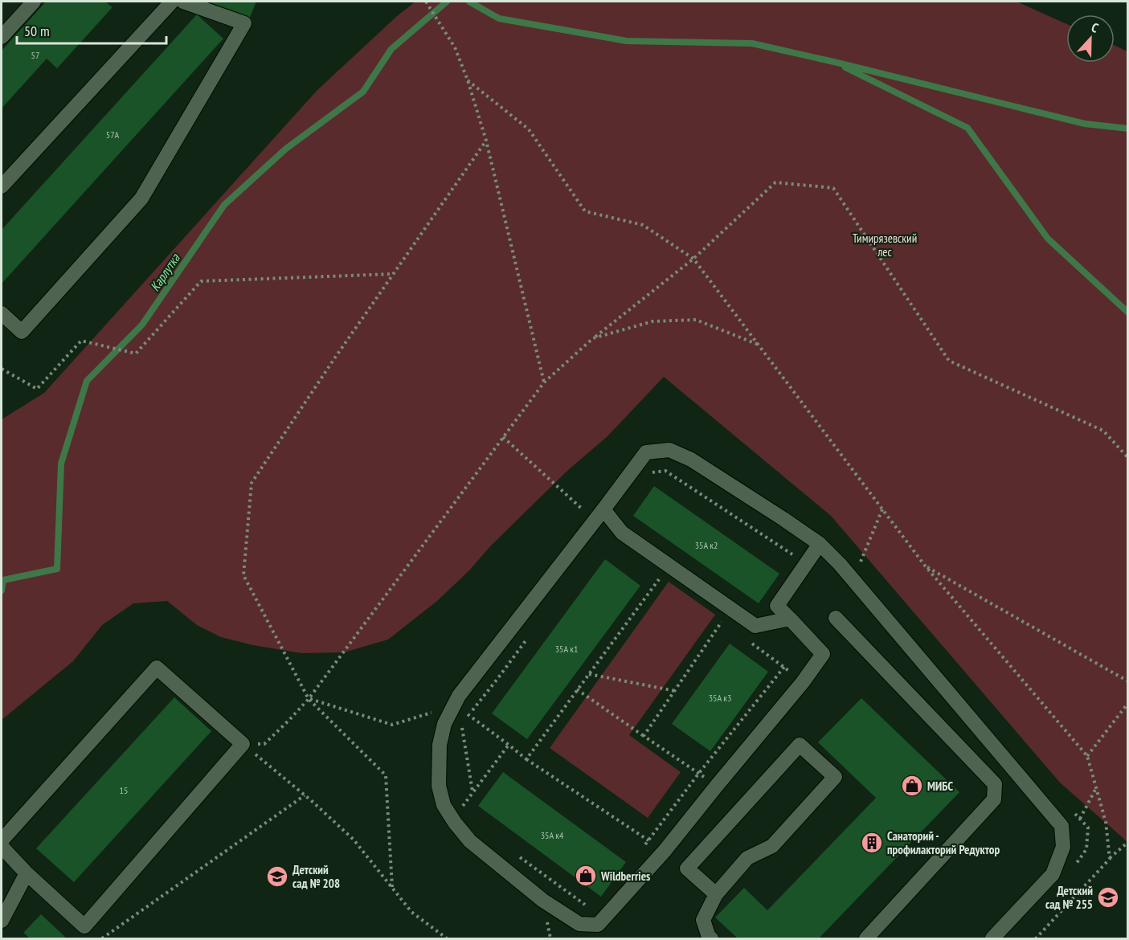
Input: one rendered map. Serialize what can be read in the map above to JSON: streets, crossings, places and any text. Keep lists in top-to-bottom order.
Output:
{
  "water": ["Карлутка"],
  "parks": ["Тимирязевский лес"],
  "places": {
    "shop": ["МИБС", "Wildberries"],
    "building": ["Санаторий - профилакторий Редуктор"],
    "school or university": ["Детский сад № 208", "Детский сад № 255"]
  },
  "house_numbers": [
    "57",
    "57А",
    "35А к2",
    "35А к1",
    "35А к3",
    "15",
    "35А к4"
  ],
  "scale_bar": "50 m",
  "north": "top"
}
